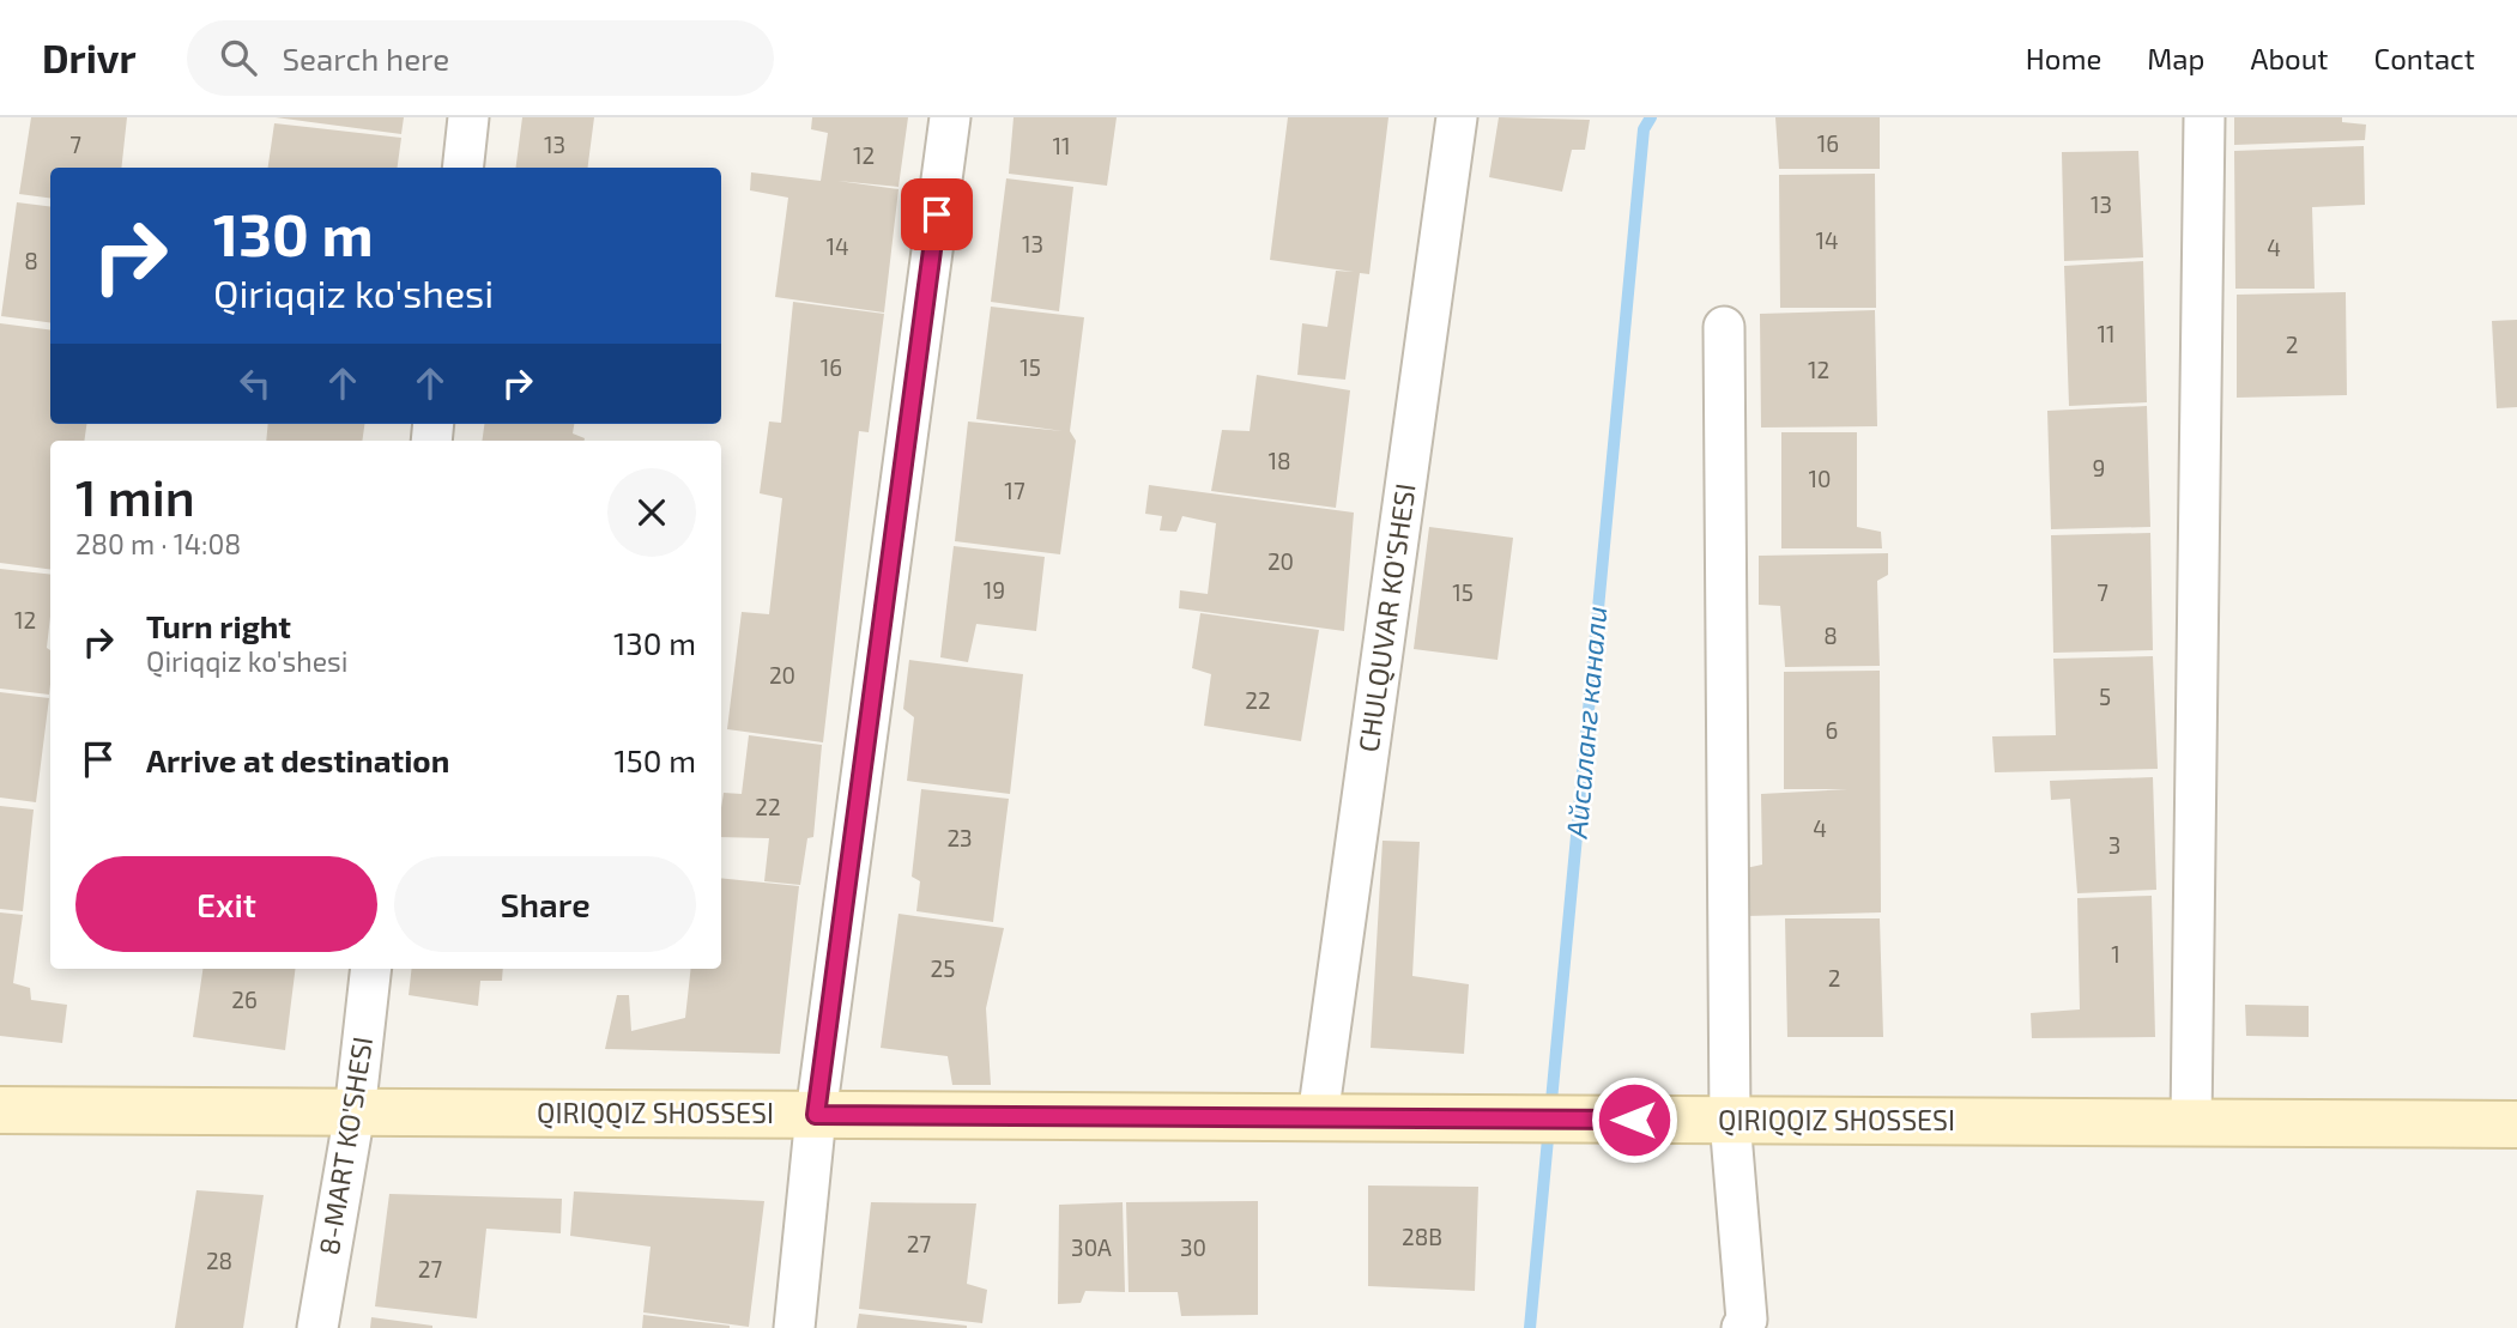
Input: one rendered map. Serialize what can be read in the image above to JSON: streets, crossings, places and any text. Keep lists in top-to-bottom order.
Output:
{
  "streets": {
    "main road": ["QIRIQQIZ SHOSSESI"],
    "street": ["CHULQUVAR KO'SHESI", "8-MART KO'SHESI"]
  },
  "crossings": [
    ["CHULQUVAR KO'SHESI", "QIRIQQIZ SHOSSESI"],
    ["QIRIQQIZ SHOSSESI", "8-MART KO'SHESI"]
  ],
  "water": ["Айсаланг канали"],
  "house_numbers": [
    "16",
    "7",
    "13",
    "11",
    "12",
    "13",
    "14",
    "13",
    "14",
    "4",
    "8",
    "11",
    "2",
    "16",
    "15",
    "12",
    "18",
    "9",
    "10",
    "17",
    "20",
    "19",
    "15",
    "7",
    "12",
    "8",
    "20",
    "5",
    "22",
    "6",
    "22",
    "4",
    "23",
    "3",
    "1",
    "25",
    "2",
    "26",
    "28B",
    "27",
    "30A",
    "30",
    "28",
    "27"
  ],
  "page": {
    "header": "Drivr",
    "search": "Search here",
    "nav": [
      "Home",
      "Map",
      "About",
      "Contact"
    ],
    "turn": ["130 m", "Qiriqqiz ko'shesi"],
    "heading": ["1 min", "280 m · 14:08"],
    "list": [
      {
        "name": "Turn right",
        "note": "Qiriqqiz ko'shesi",
        "value": "130 m"
      },
      {
        "name": "Arrive at destination",
        "value": "150 m"
      }
    ],
    "buttons": ["Exit", "Share"]
  }
}
